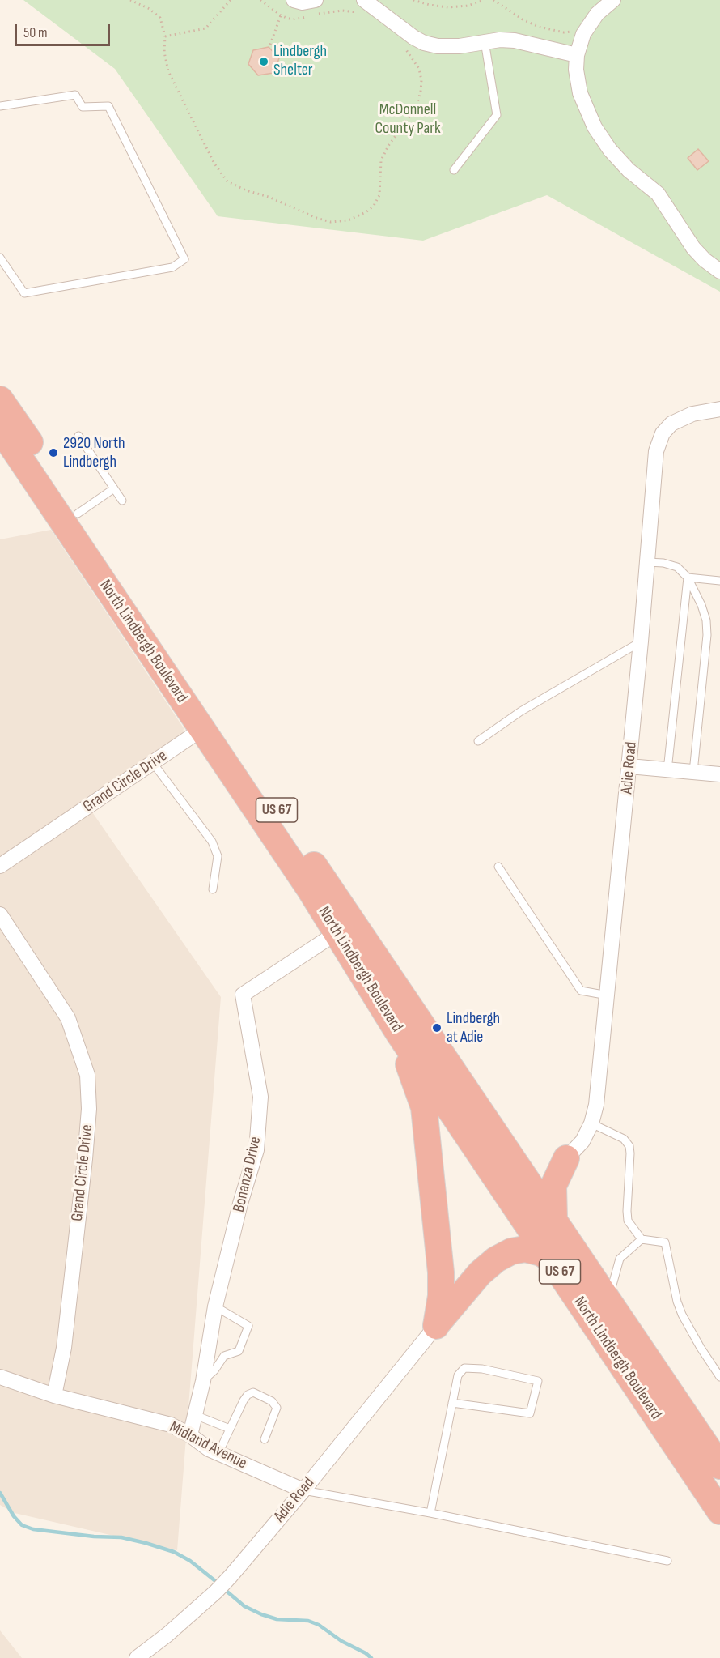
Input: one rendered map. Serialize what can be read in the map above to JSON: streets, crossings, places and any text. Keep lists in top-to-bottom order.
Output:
{
  "streets": {
    "highway": ["North Lindbergh Boulevard", "US 67"],
    "street": [
      "Adie Road",
      "Grand Circle Drive",
      "Bonanza Drive",
      "Midland Avenue"
    ]
  },
  "crossings": [
    ["North Lindbergh Boulevard", "Grand Circle Drive"],
    ["North Lindbergh Boulevard", "Bonanza Drive"],
    ["Adie Road", "Midland Avenue"],
    ["Grand Circle Drive", "Midland Avenue"],
    ["Bonanza Drive", "Midland Avenue"]
  ],
  "parks": ["McDonnell County Park"],
  "places": ["Lindbergh Shelter", "2920 North Lindbergh", "Lindbergh at Adie"],
  "scale_bar": "50 m"
}
